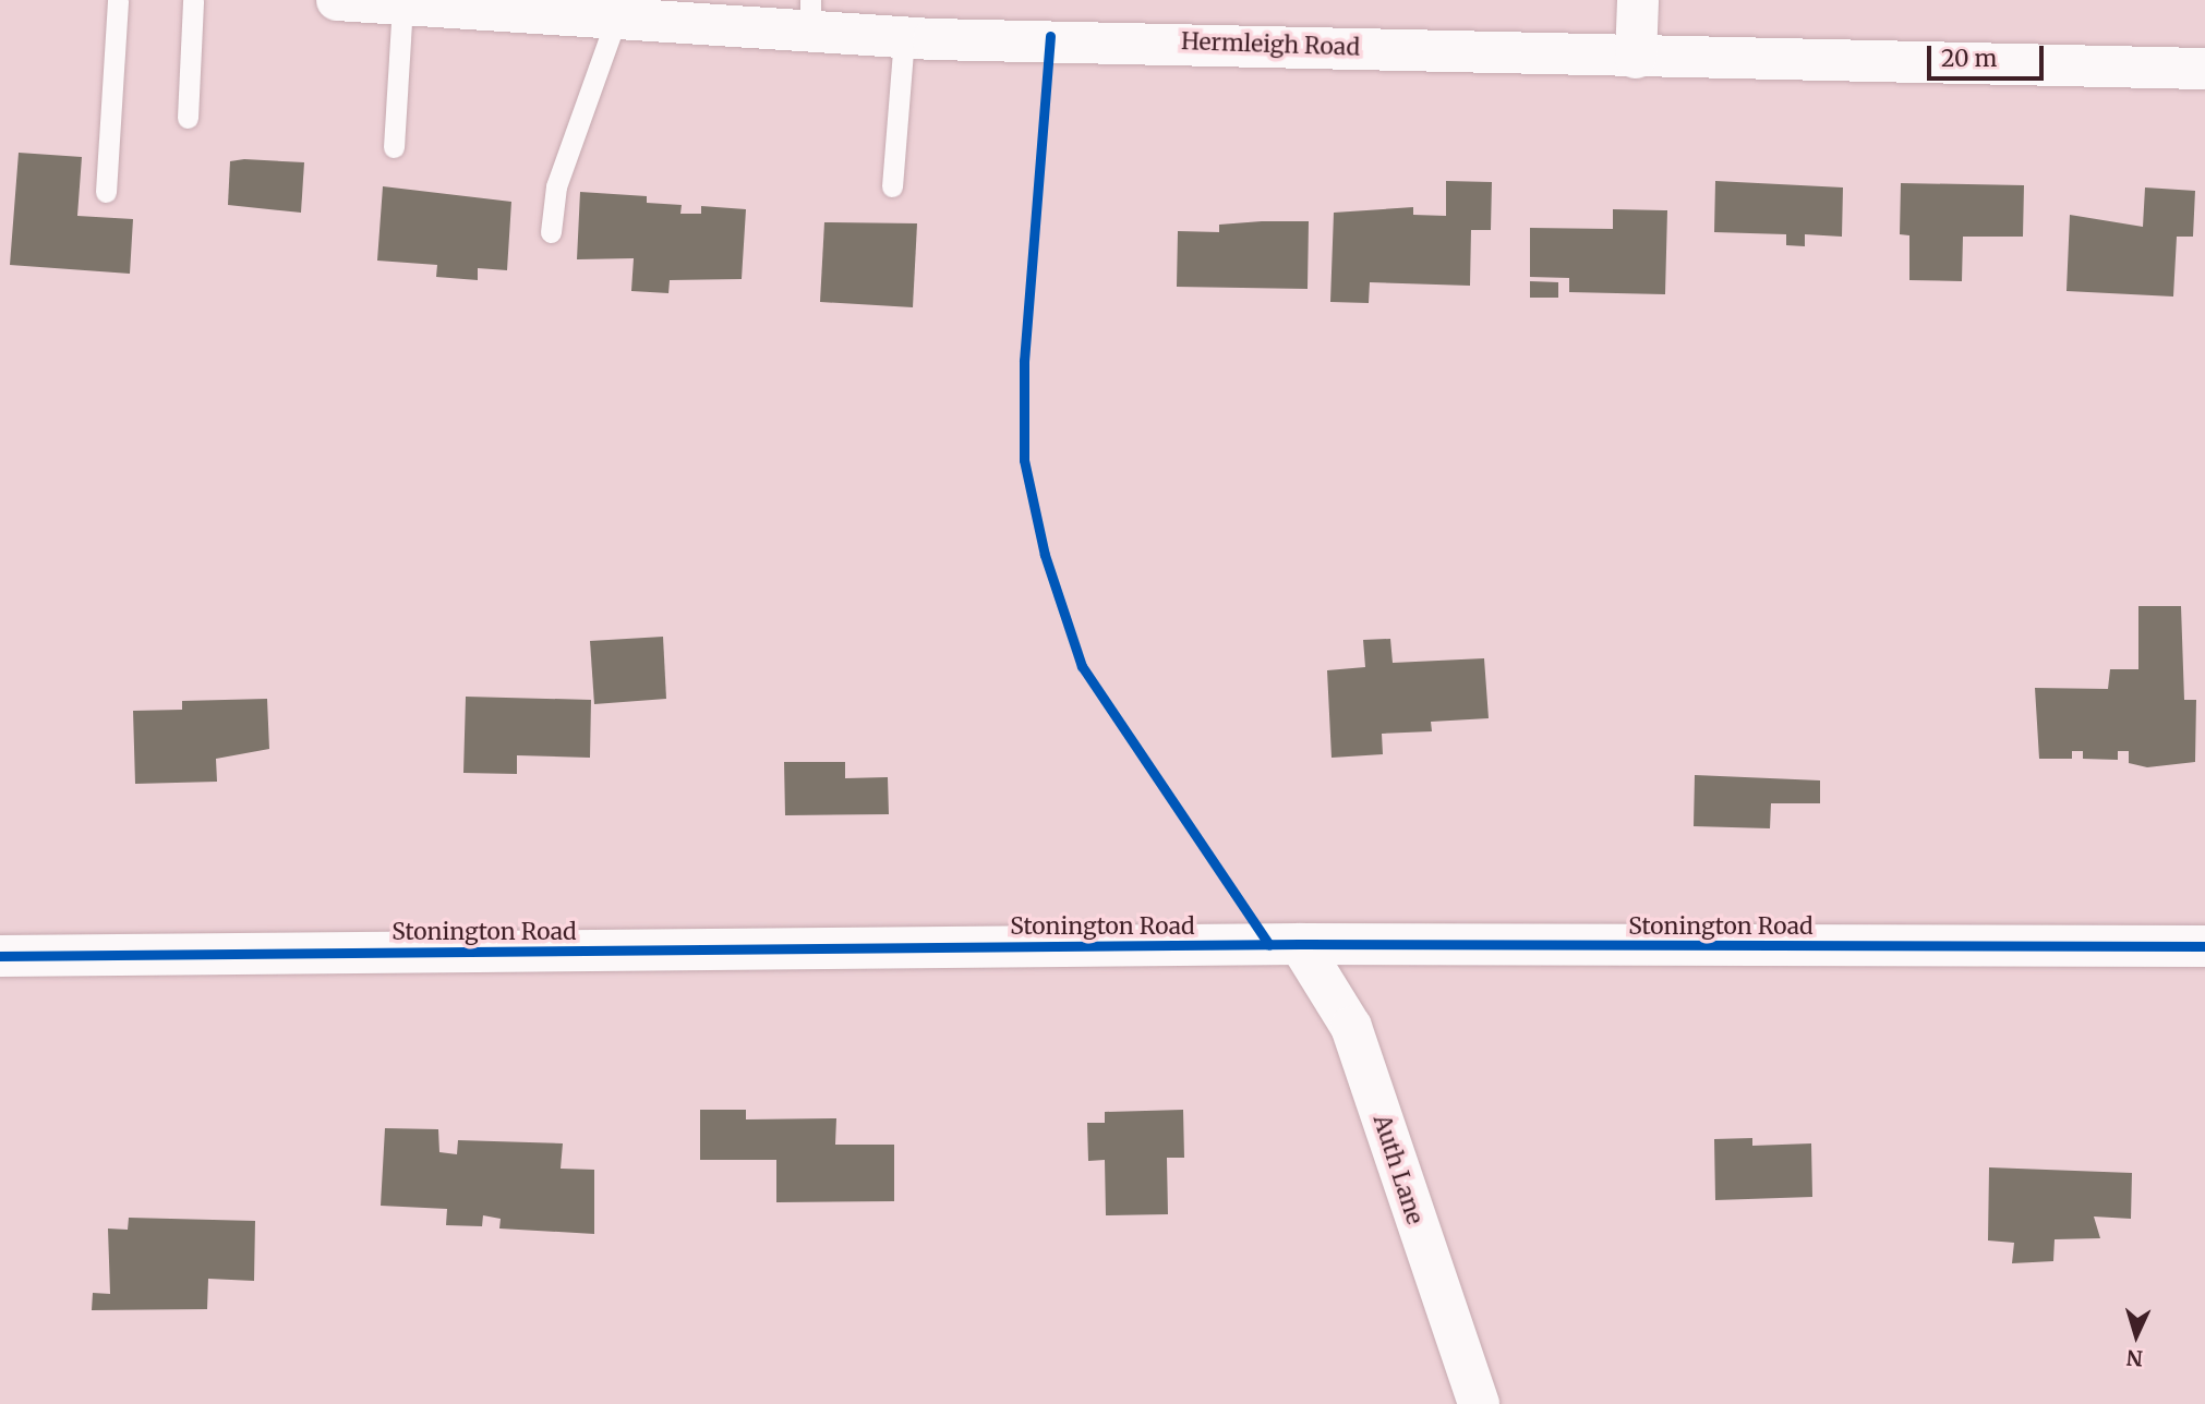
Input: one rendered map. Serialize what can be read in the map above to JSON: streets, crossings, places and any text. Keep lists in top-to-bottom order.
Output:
{
  "streets": {
    "street": ["Hermleigh Road", "Stonington Road", "Auth Lane"]
  },
  "crossings": [
    ["Stonington Road", "Auth Lane"]
  ],
  "scale_bar": "20 m",
  "north": "bottom"
}
